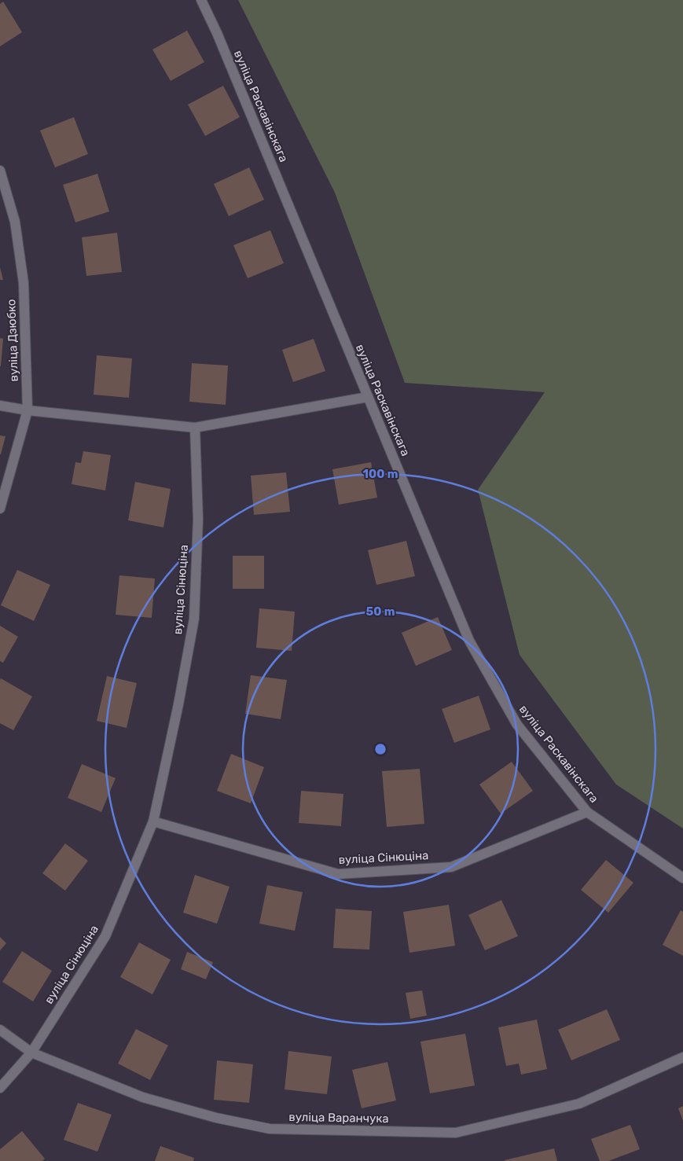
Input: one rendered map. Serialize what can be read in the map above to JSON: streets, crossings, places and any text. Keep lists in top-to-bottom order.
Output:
{
  "streets": {
    "street": [
      "вуліца Раскавінскага",
      "вуліца Дзюбко",
      "вуліца Сінюціна",
      "вуліца Варанчука"
    ]
  },
  "crossings": [
    ["вуліца Раскавінскага", "вуліца Сінюціна"],
    ["вуліца Сінюціна", "вуліца Варанчука"]
  ],
  "rings": ["100 m", "50 m"]
}
